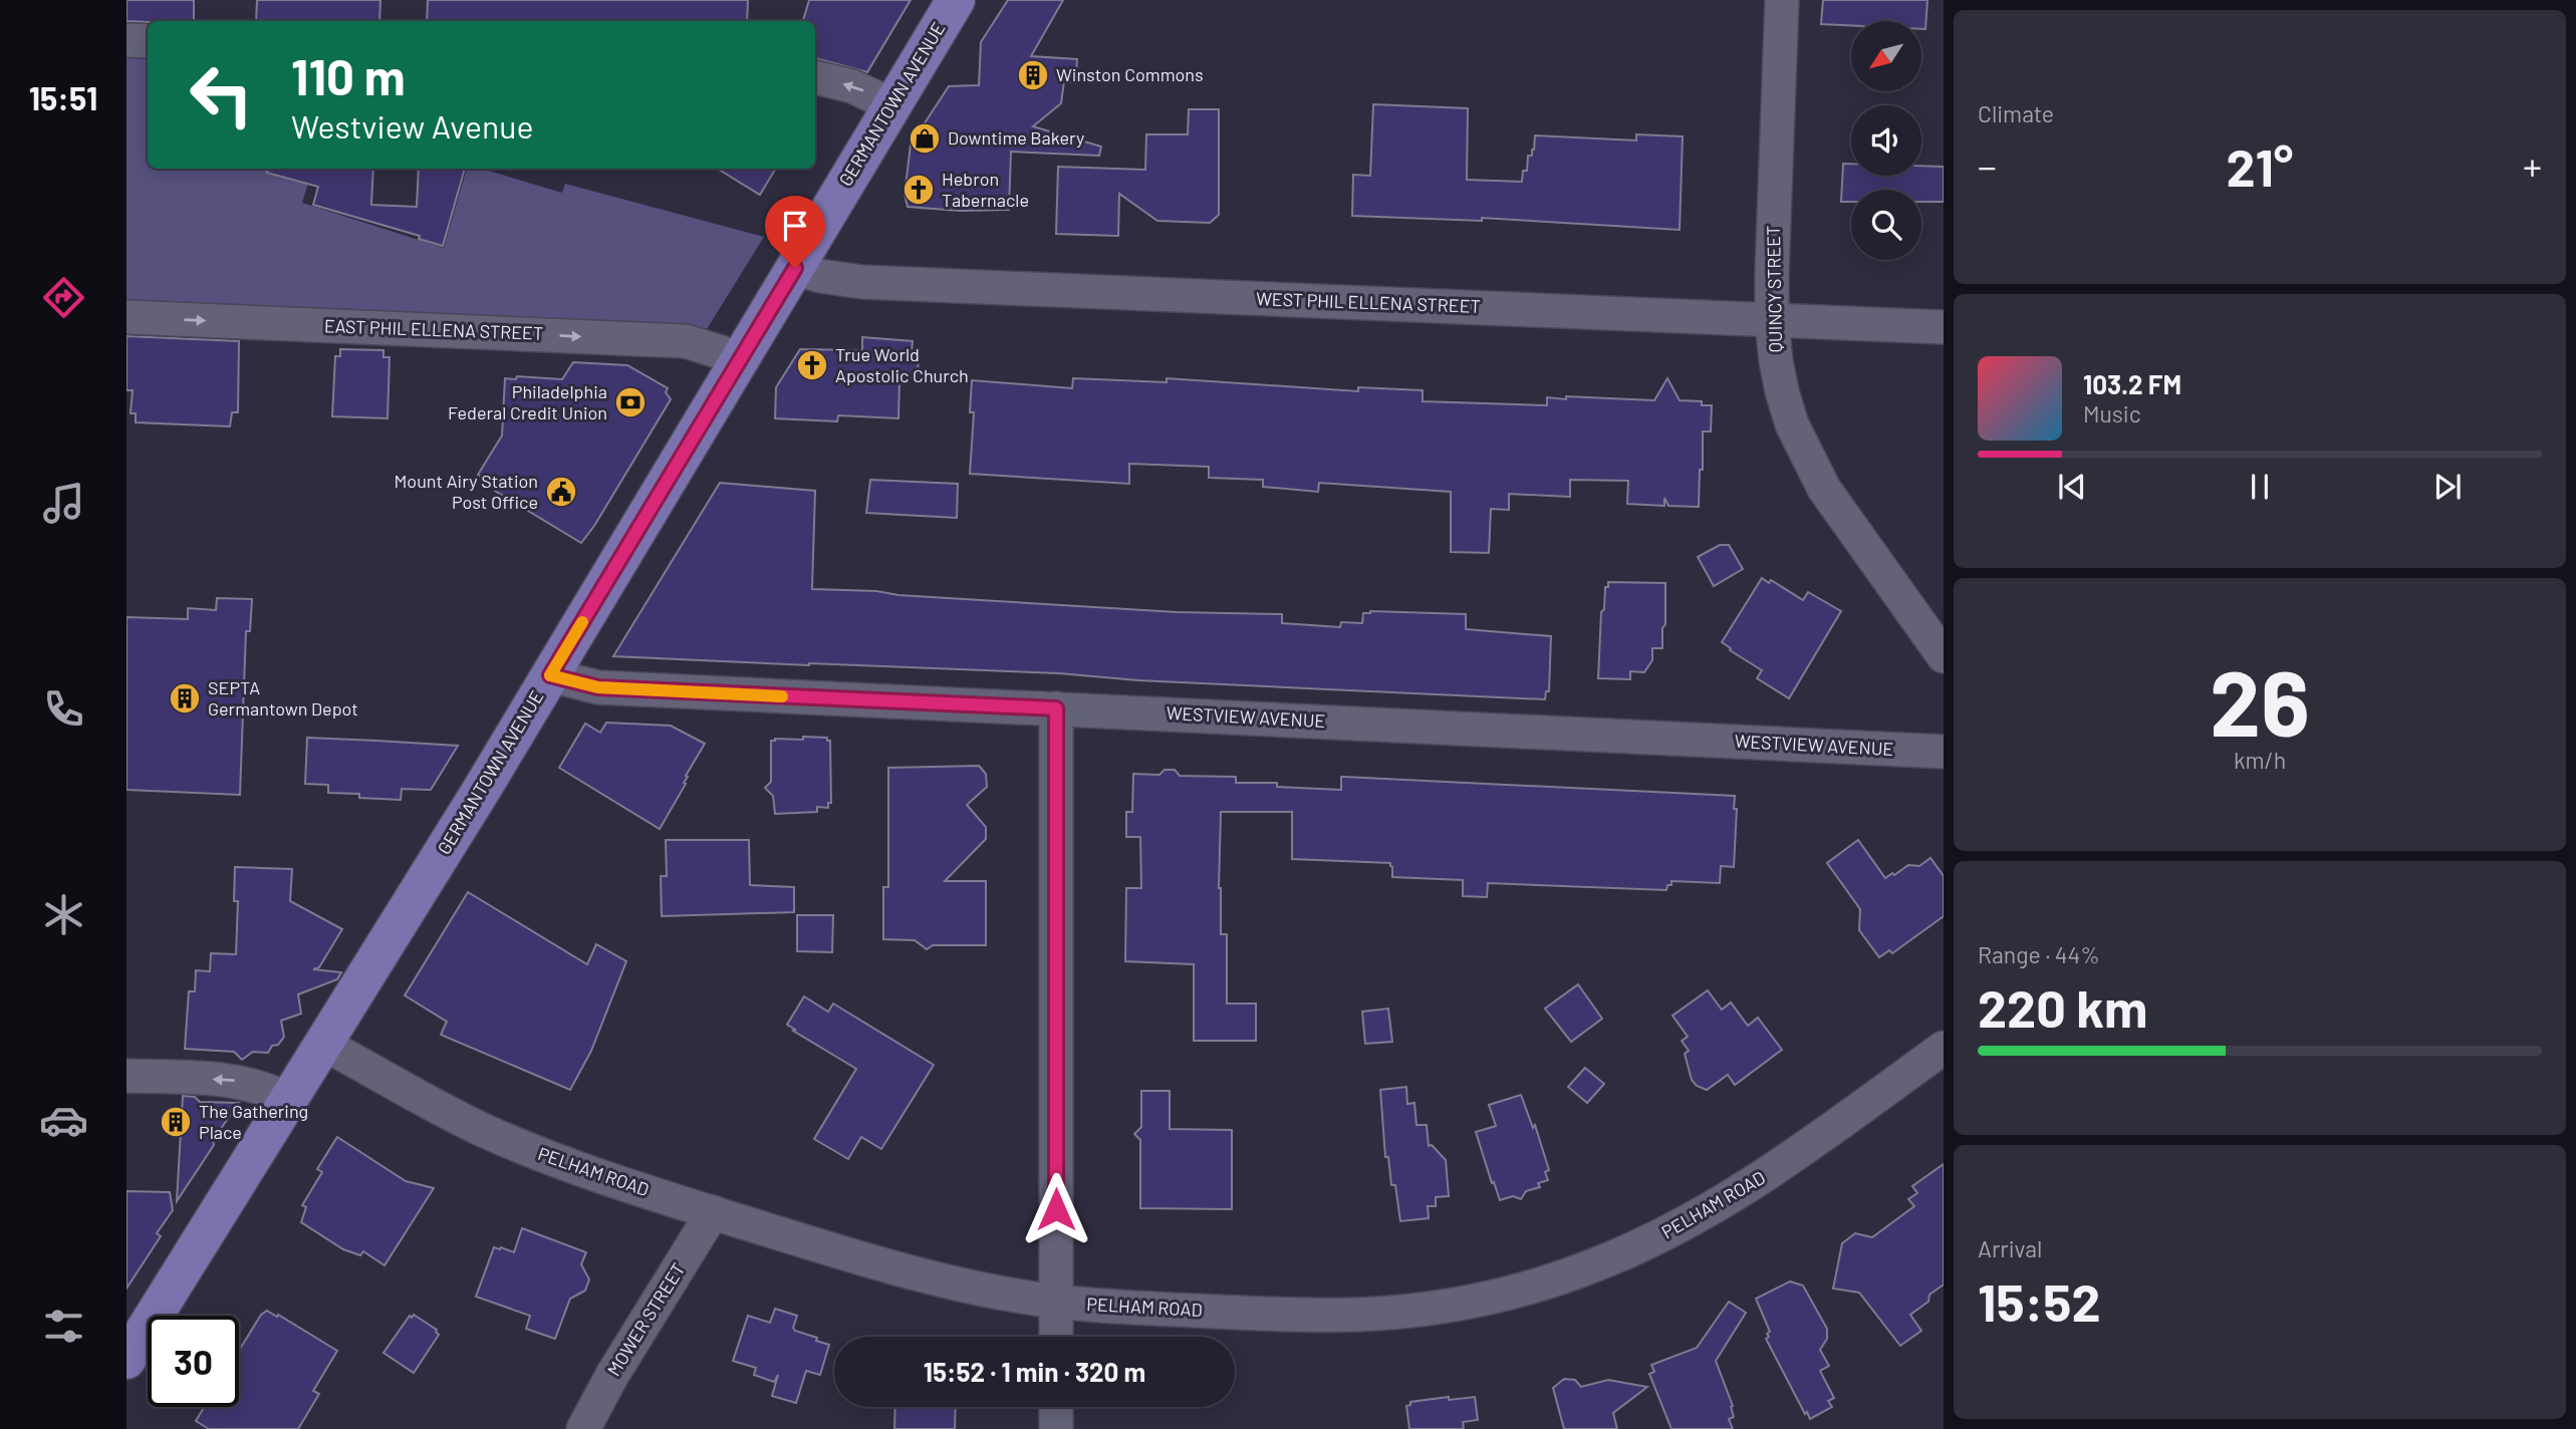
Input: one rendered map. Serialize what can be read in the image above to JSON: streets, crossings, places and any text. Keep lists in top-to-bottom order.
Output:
{
  "streets": {
    "main road": ["GERMANTOWN AVENUE"],
    "street": [
      "QUINCY STREET",
      "WEST PHIL ELLENA STREET",
      "EAST PHIL ELLENA STREET",
      "WESTVIEW AVENUE",
      "PELHAM ROAD",
      "MOWER STREET"
    ]
  },
  "crossings": [
    ["GERMANTOWN AVENUE", "WEST PHIL ELLENA STREET"],
    ["GERMANTOWN AVENUE", "EAST PHIL ELLENA STREET"],
    ["GERMANTOWN AVENUE", "WESTVIEW AVENUE"],
    ["GERMANTOWN AVENUE", "PELHAM ROAD"],
    ["QUINCY STREET", "WEST PHIL ELLENA STREET"],
    ["PELHAM ROAD", "MOWER STREET"]
  ],
  "one_way": ["EAST PHIL ELLENA STREET"],
  "places": {
    "building": ["Winston Commons", "SEPTA Germantown Depot", "The Gathering Place"],
    "shop": ["Downtime Bakery"],
    "church": ["Hebron Tabernacle", "True World Apostolic Church"],
    "bank": ["Philadelphia Federal Credit Union"],
    "public building": ["Mount Airy Station Post Office"]
  },
  "north": "bottom left",
  "page": {
    "tabs": "15:51",
    "tile": [
      "Climate",
      ["26", "km/h"],
      ["Range · 44%", "220 km"],
      ["Arrival", "15:52"]
    ],
    "turn": ["110 m", "Westview Avenue"],
    "heat": ["−", "21°", "+"],
    "song": ["103.2 FM", "Music"],
    "limit": "30",
    "trip": "15:52 · 1 min · 320 m"
  }
}
